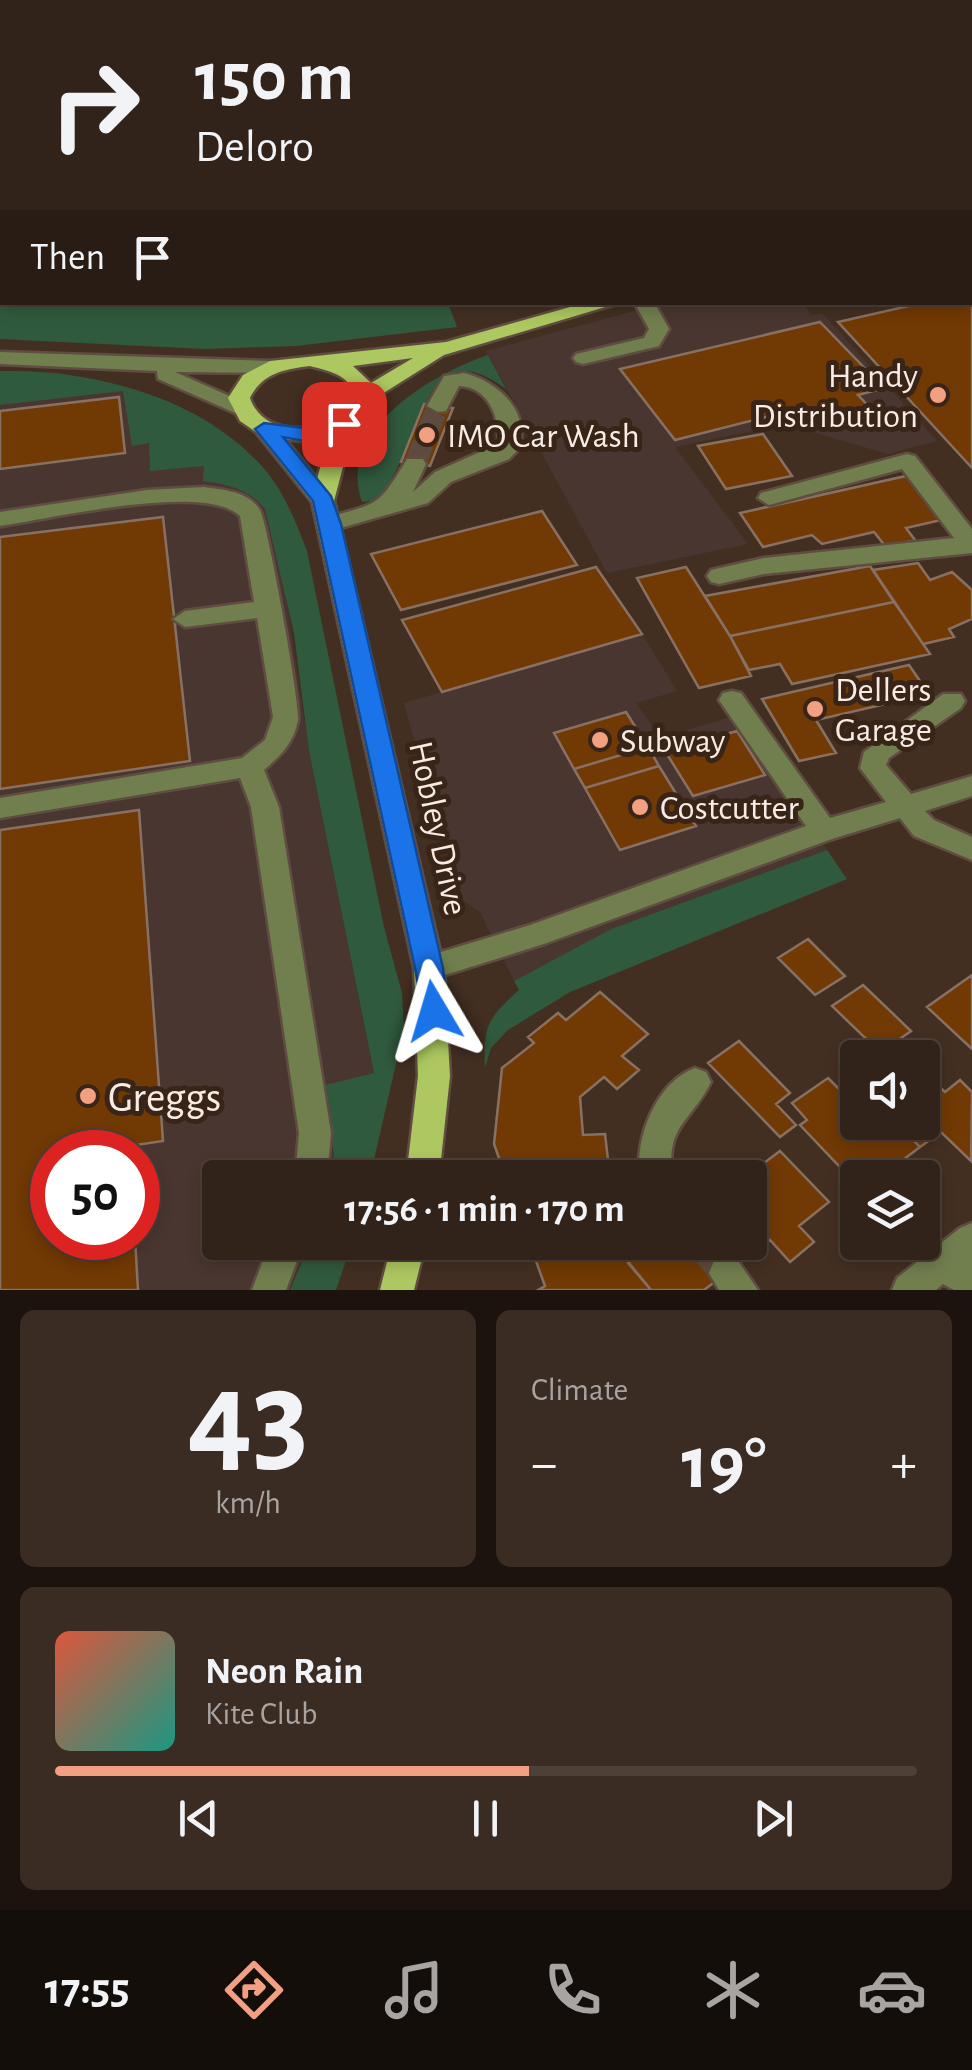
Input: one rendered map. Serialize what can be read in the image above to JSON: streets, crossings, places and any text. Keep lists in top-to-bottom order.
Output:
{
  "streets": {
    "main road": ["Hobley Drive"]
  },
  "places": [
    "Handy Distribution",
    "IMO Car Wash",
    "Dellers Garage",
    "Subway",
    "Costcutter",
    "Greggs"
  ],
  "page": {
    "turn": ["150 m", "Deloro"],
    "then": "Then",
    "limit": "50",
    "trip": "17:56 · 1 min · 170 m",
    "tile": [
      ["43", "km/h"],
      "Climate"
    ],
    "heat": ["−", "19°", "+"],
    "song": ["Neon Rain", "Kite Club"],
    "tabs": "17:55"
  }
}
